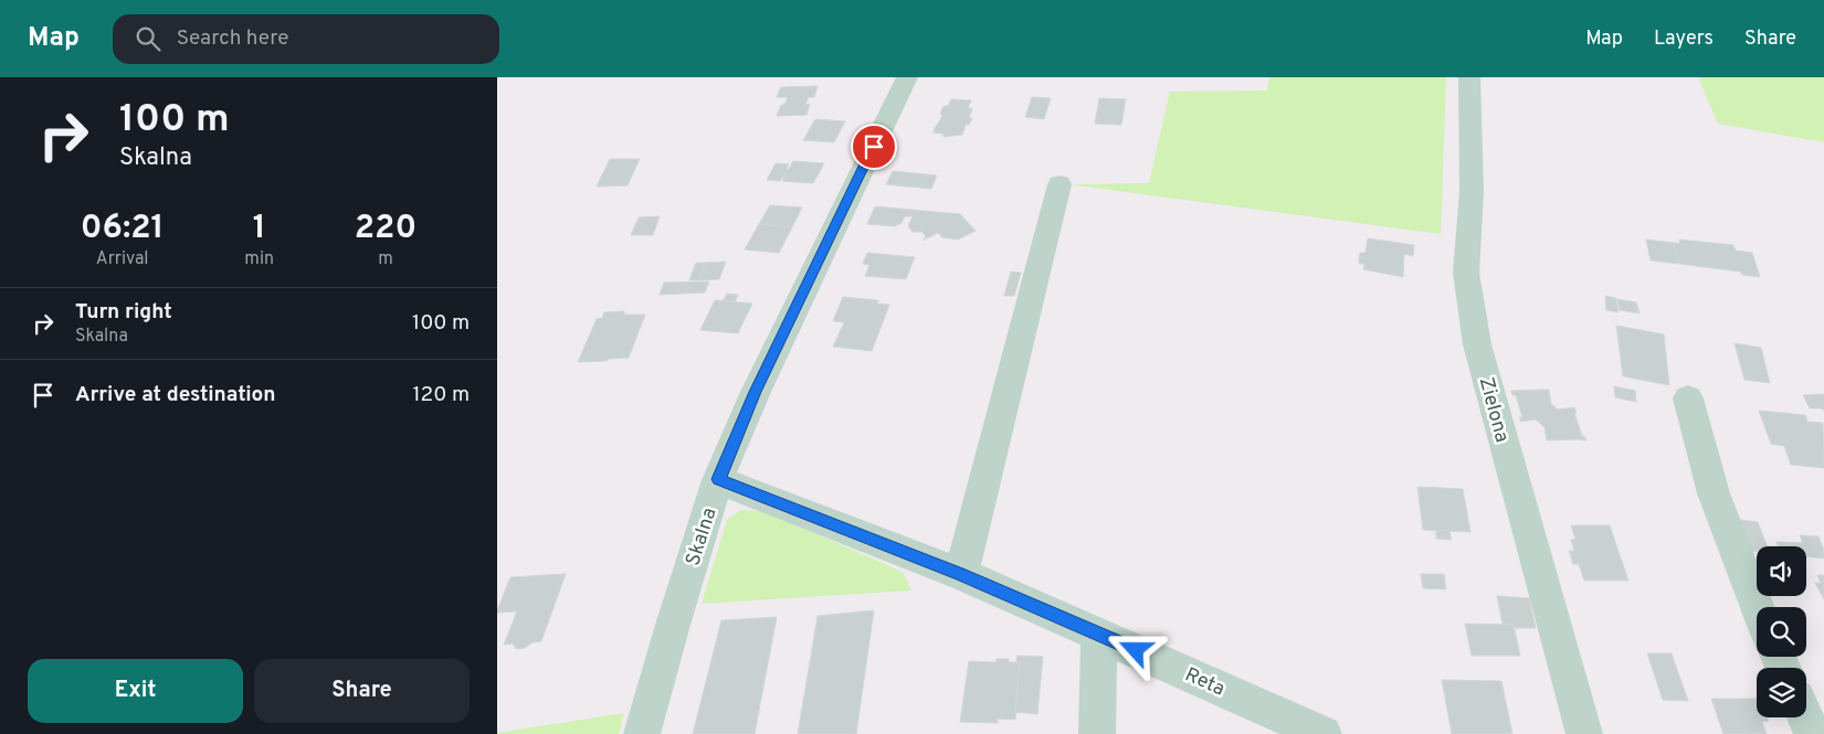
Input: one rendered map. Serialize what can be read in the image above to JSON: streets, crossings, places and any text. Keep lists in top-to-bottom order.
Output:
{
  "streets": {
    "street": ["Zielona", "Skalna", "Reta"]
  },
  "crossings": [
    ["Skalna", "Reta"]
  ],
  "page": {
    "header": "Map",
    "search": "Search here",
    "nav": ["Map", "Layers", "Share"],
    "turn": ["100 m", "Skalna"],
    "eta": [
      "06:21",
      "Arrival",
      "1",
      "min",
      "220",
      "m"
    ],
    "list": [
      {
        "name": "Turn right",
        "note": "Skalna",
        "value": "100 m"
      },
      {
        "name": "Arrive at destination",
        "value": "120 m"
      }
    ],
    "buttons": ["Exit", "Share"]
  }
}
